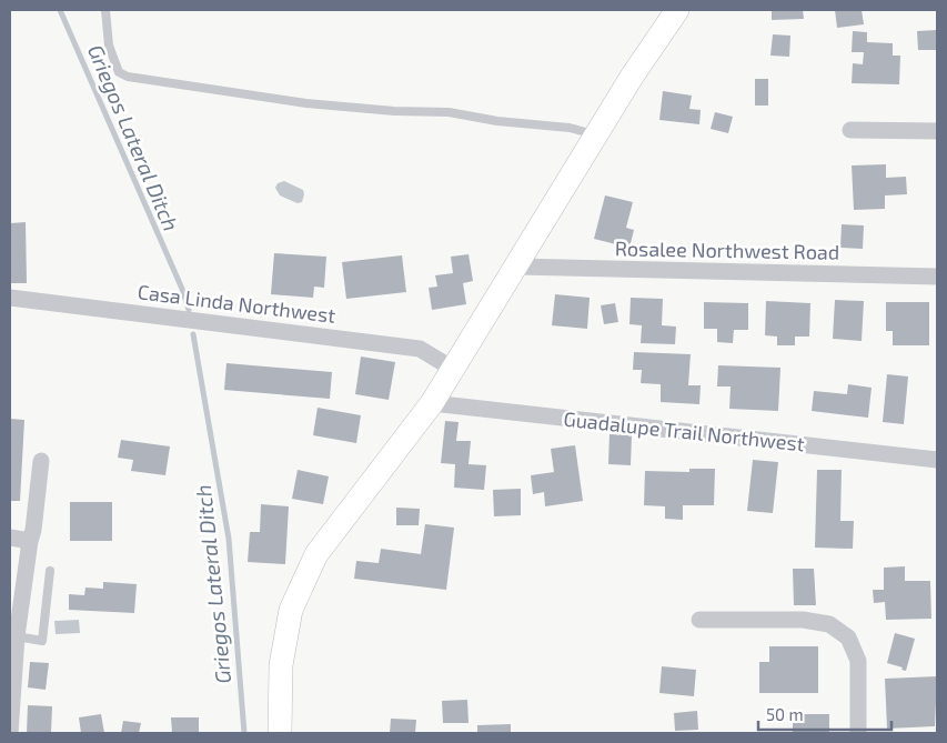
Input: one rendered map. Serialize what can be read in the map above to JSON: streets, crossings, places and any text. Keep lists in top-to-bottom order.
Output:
{
  "streets": {
    "street": ["Rosalee Northwest Road", "Casa Linda Northwest", "Guadalupe Trail Northwest"]
  },
  "water": ["Griegos Lateral Ditch"],
  "scale_bar": "50 m"
}
